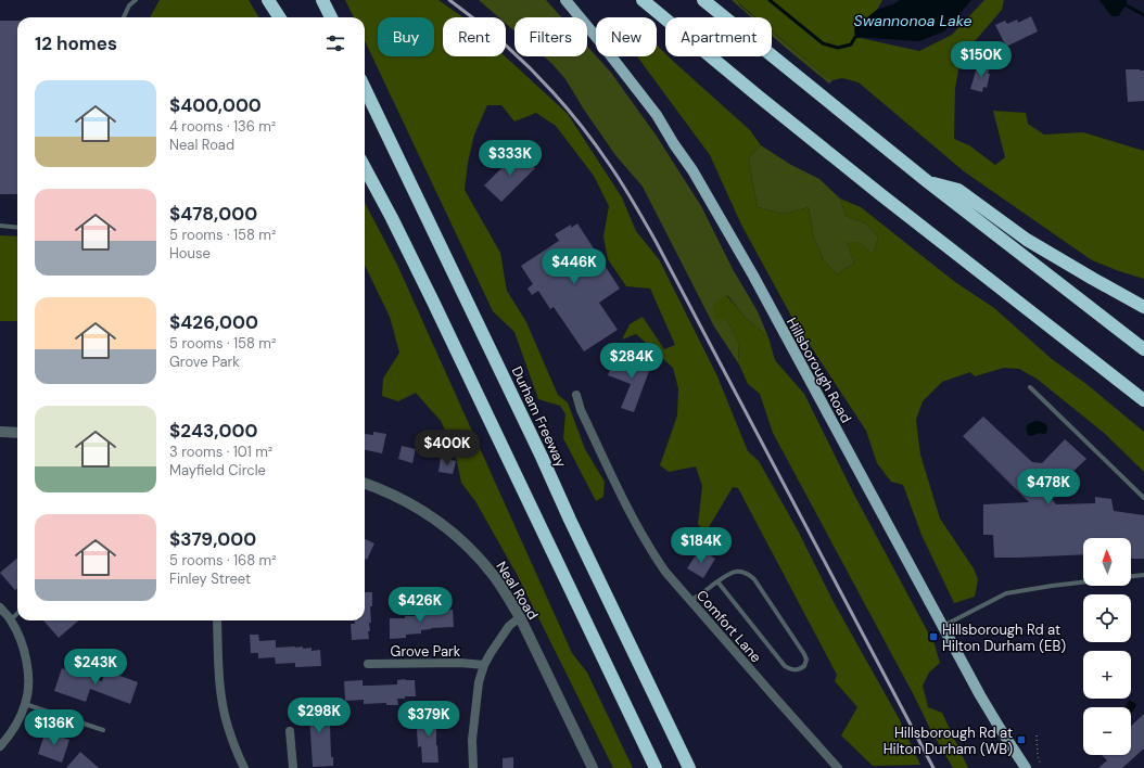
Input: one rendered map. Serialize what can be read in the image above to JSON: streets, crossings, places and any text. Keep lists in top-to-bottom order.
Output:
{
  "streets": {
    "highway": ["Durham Freeway"],
    "main road": ["Hillsborough Road"],
    "street": ["Neal Road", "Comfort Lane", "Grove Park"]
  },
  "water": ["Swannonoa Lake"],
  "places": {
    "transit": ["Hillsborough Rd at Hilton Durham (EB)", "Hillsborough Rd at Hilton Durham (WB)"]
  },
  "north": "top",
  "page": {
    "chip": [
      "Buy",
      "Rent",
      "Filters",
      "New",
      "Apartment"
    ],
    "heading": "12 homes",
    "price": [
      "$150K",
      "$333K",
      "$446K",
      "$284K",
      "$400K",
      "$478K",
      "$184K",
      "$426K",
      "$243K",
      "$298K",
      "$379K",
      "$136K"
    ],
    "list": [
      {
        "name": "$400,000",
        "note": "4 rooms · 136 m² · Neal Road"
      },
      {
        "name": "$478,000",
        "note": "5 rooms · 158 m² · House"
      },
      {
        "name": "$426,000",
        "note": "5 rooms · 158 m² · Grove Park"
      },
      {
        "name": "$243,000",
        "note": "3 rooms · 101 m² · Mayfield Circle"
      },
      {
        "name": "$379,000",
        "note": "5 rooms · 168 m² · Finley Street"
      }
    ],
    "map_buttons": ["+", "−"]
  }
}
